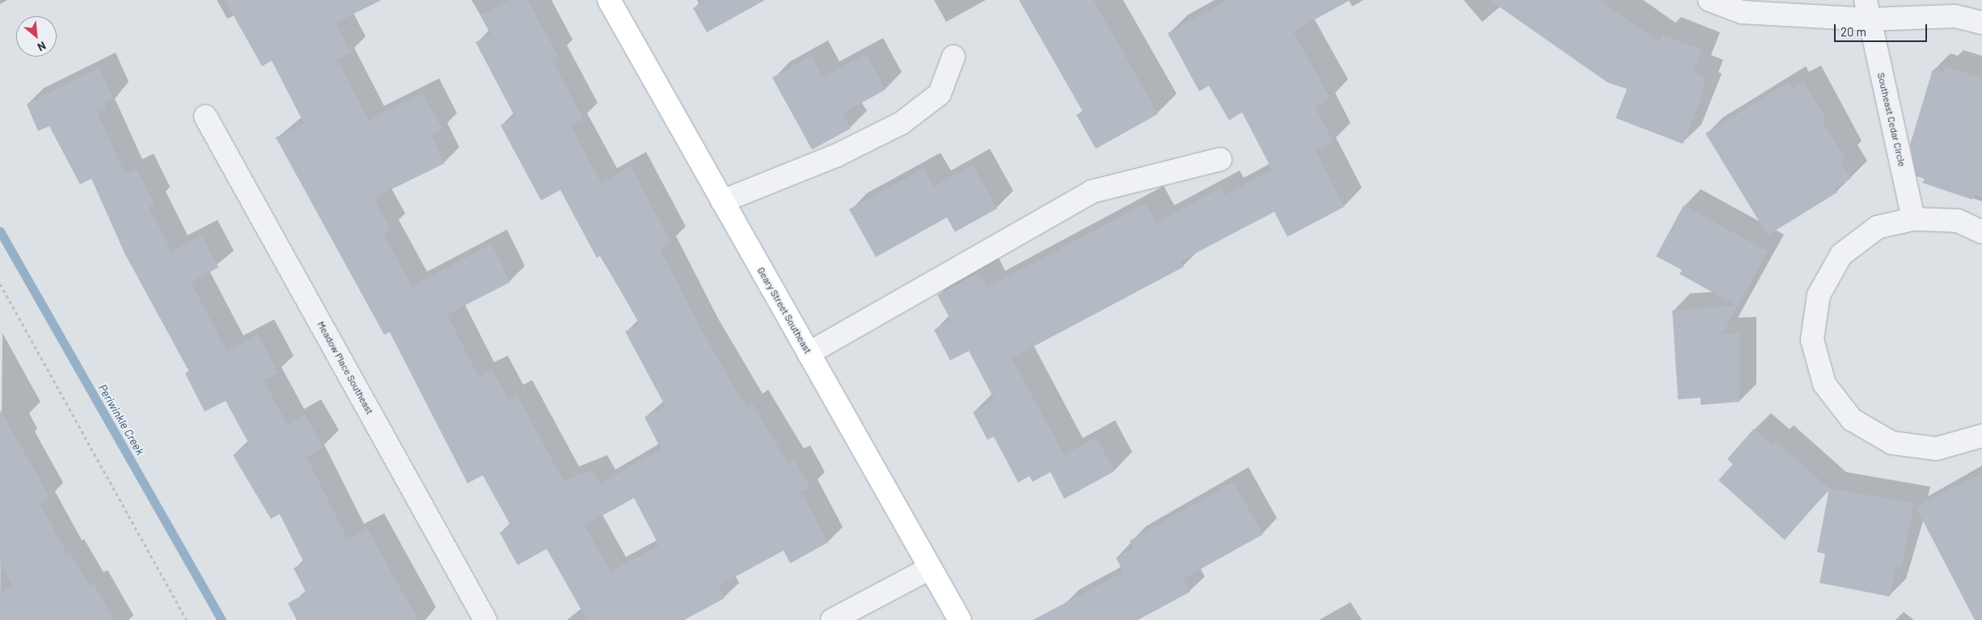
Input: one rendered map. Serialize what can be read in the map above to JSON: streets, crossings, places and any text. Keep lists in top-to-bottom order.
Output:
{
  "streets": {
    "main road": ["Geary Street Southeast"],
    "street": ["Southeast Cedar Circle", "Meadow Place Southeast"]
  },
  "water": ["Periwinkle Creek"],
  "scale_bar": "20 m",
  "north": "bottom right"
}
